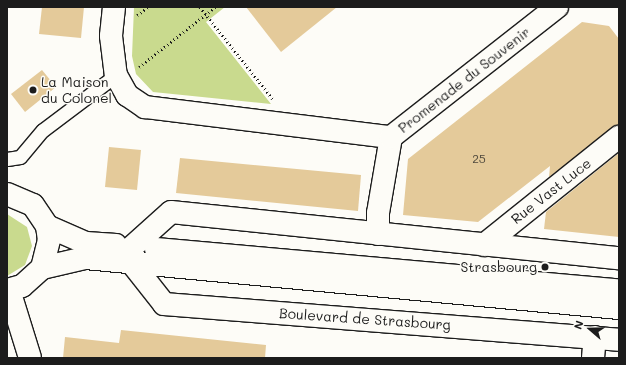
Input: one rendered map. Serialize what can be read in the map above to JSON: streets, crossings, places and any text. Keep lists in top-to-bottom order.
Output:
{
  "streets": {
    "street": ["Promenade du Souvenir", "Rue Vast Luce", "Boulevard de Strasbourg"]
  },
  "places": ["La Maison du Colonel", "Strasbourg"],
  "house_numbers": ["25"],
  "north": "left"
}
